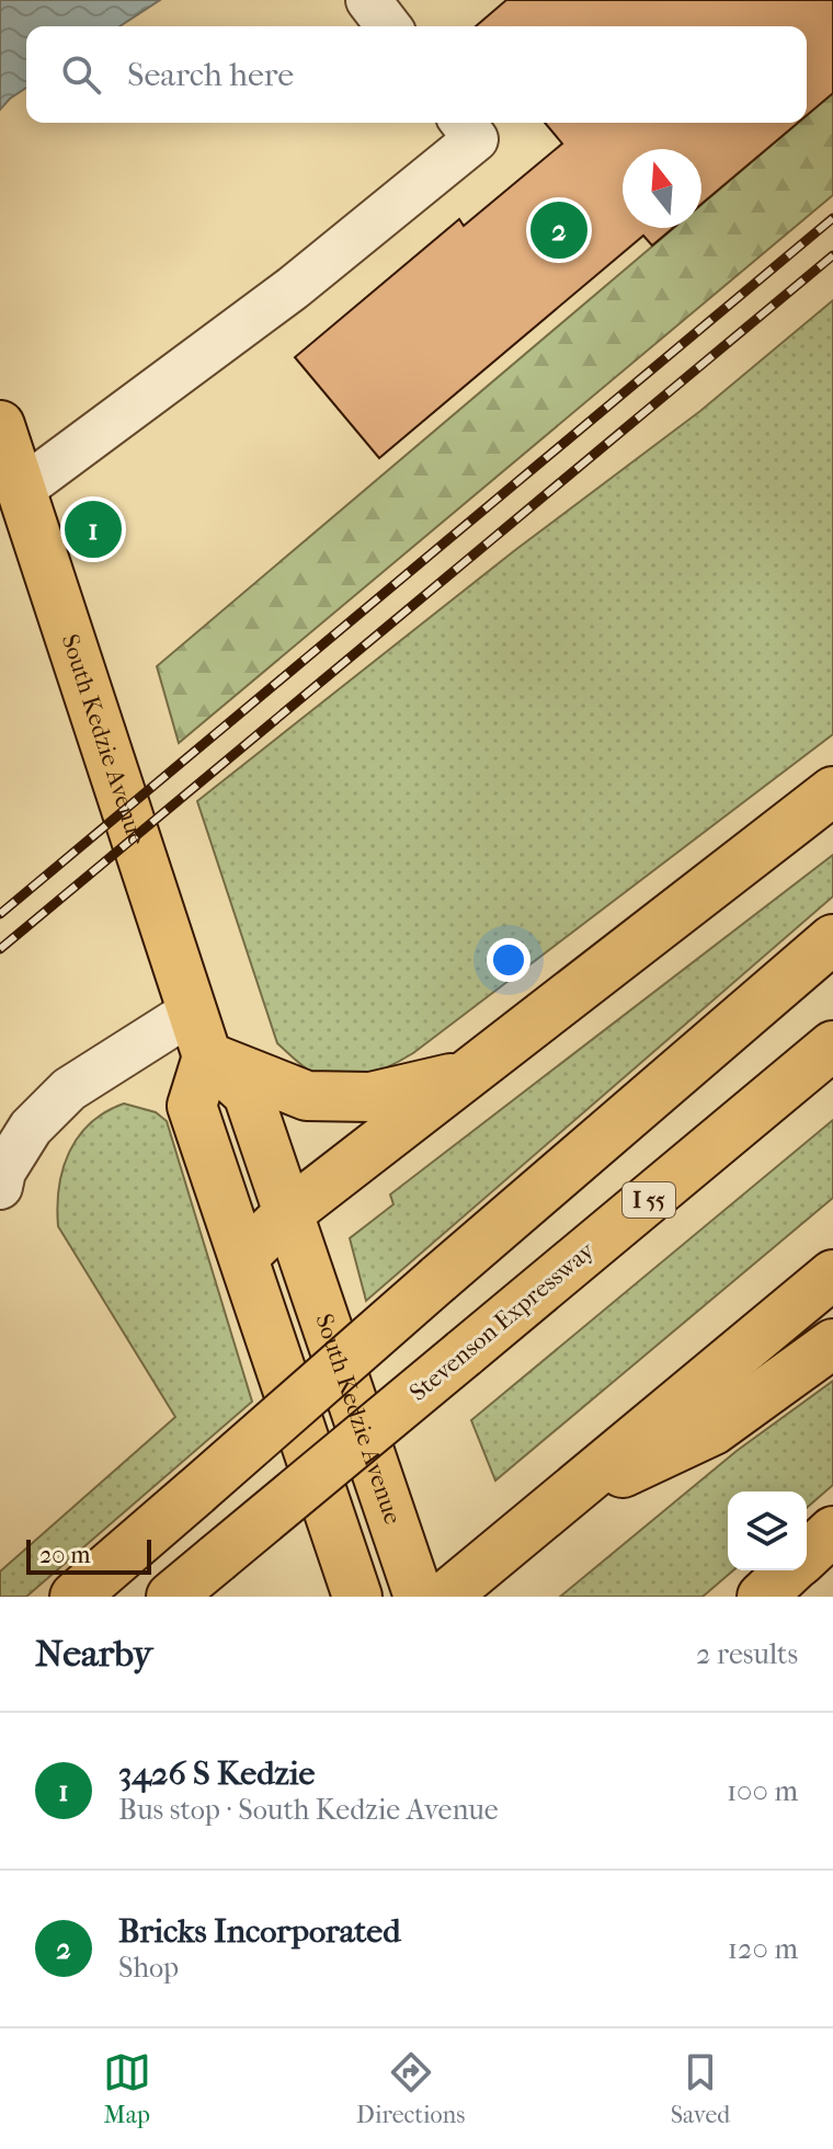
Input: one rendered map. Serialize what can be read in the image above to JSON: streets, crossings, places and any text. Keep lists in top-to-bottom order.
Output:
{
  "streets": {
    "main road": ["South Kedzie Avenue", "I 55", "Stevenson Expressway"]
  },
  "scale_bar": "20 m",
  "north": "top",
  "page": {
    "search": "Search here",
    "pins": ["2", "1"],
    "scale": "20 m",
    "heading": ["Nearby", "2 results"],
    "list": [
      {
        "mark": "1",
        "name": "3426 S Kedzie",
        "note": "Bus stop · South Kedzie Avenue",
        "value": "100 m"
      },
      {
        "mark": "2",
        "name": "Bricks Incorporated",
        "note": "Shop",
        "value": "120 m"
      }
    ],
    "nav": ["Map", "Directions", "Saved"]
  }
}
